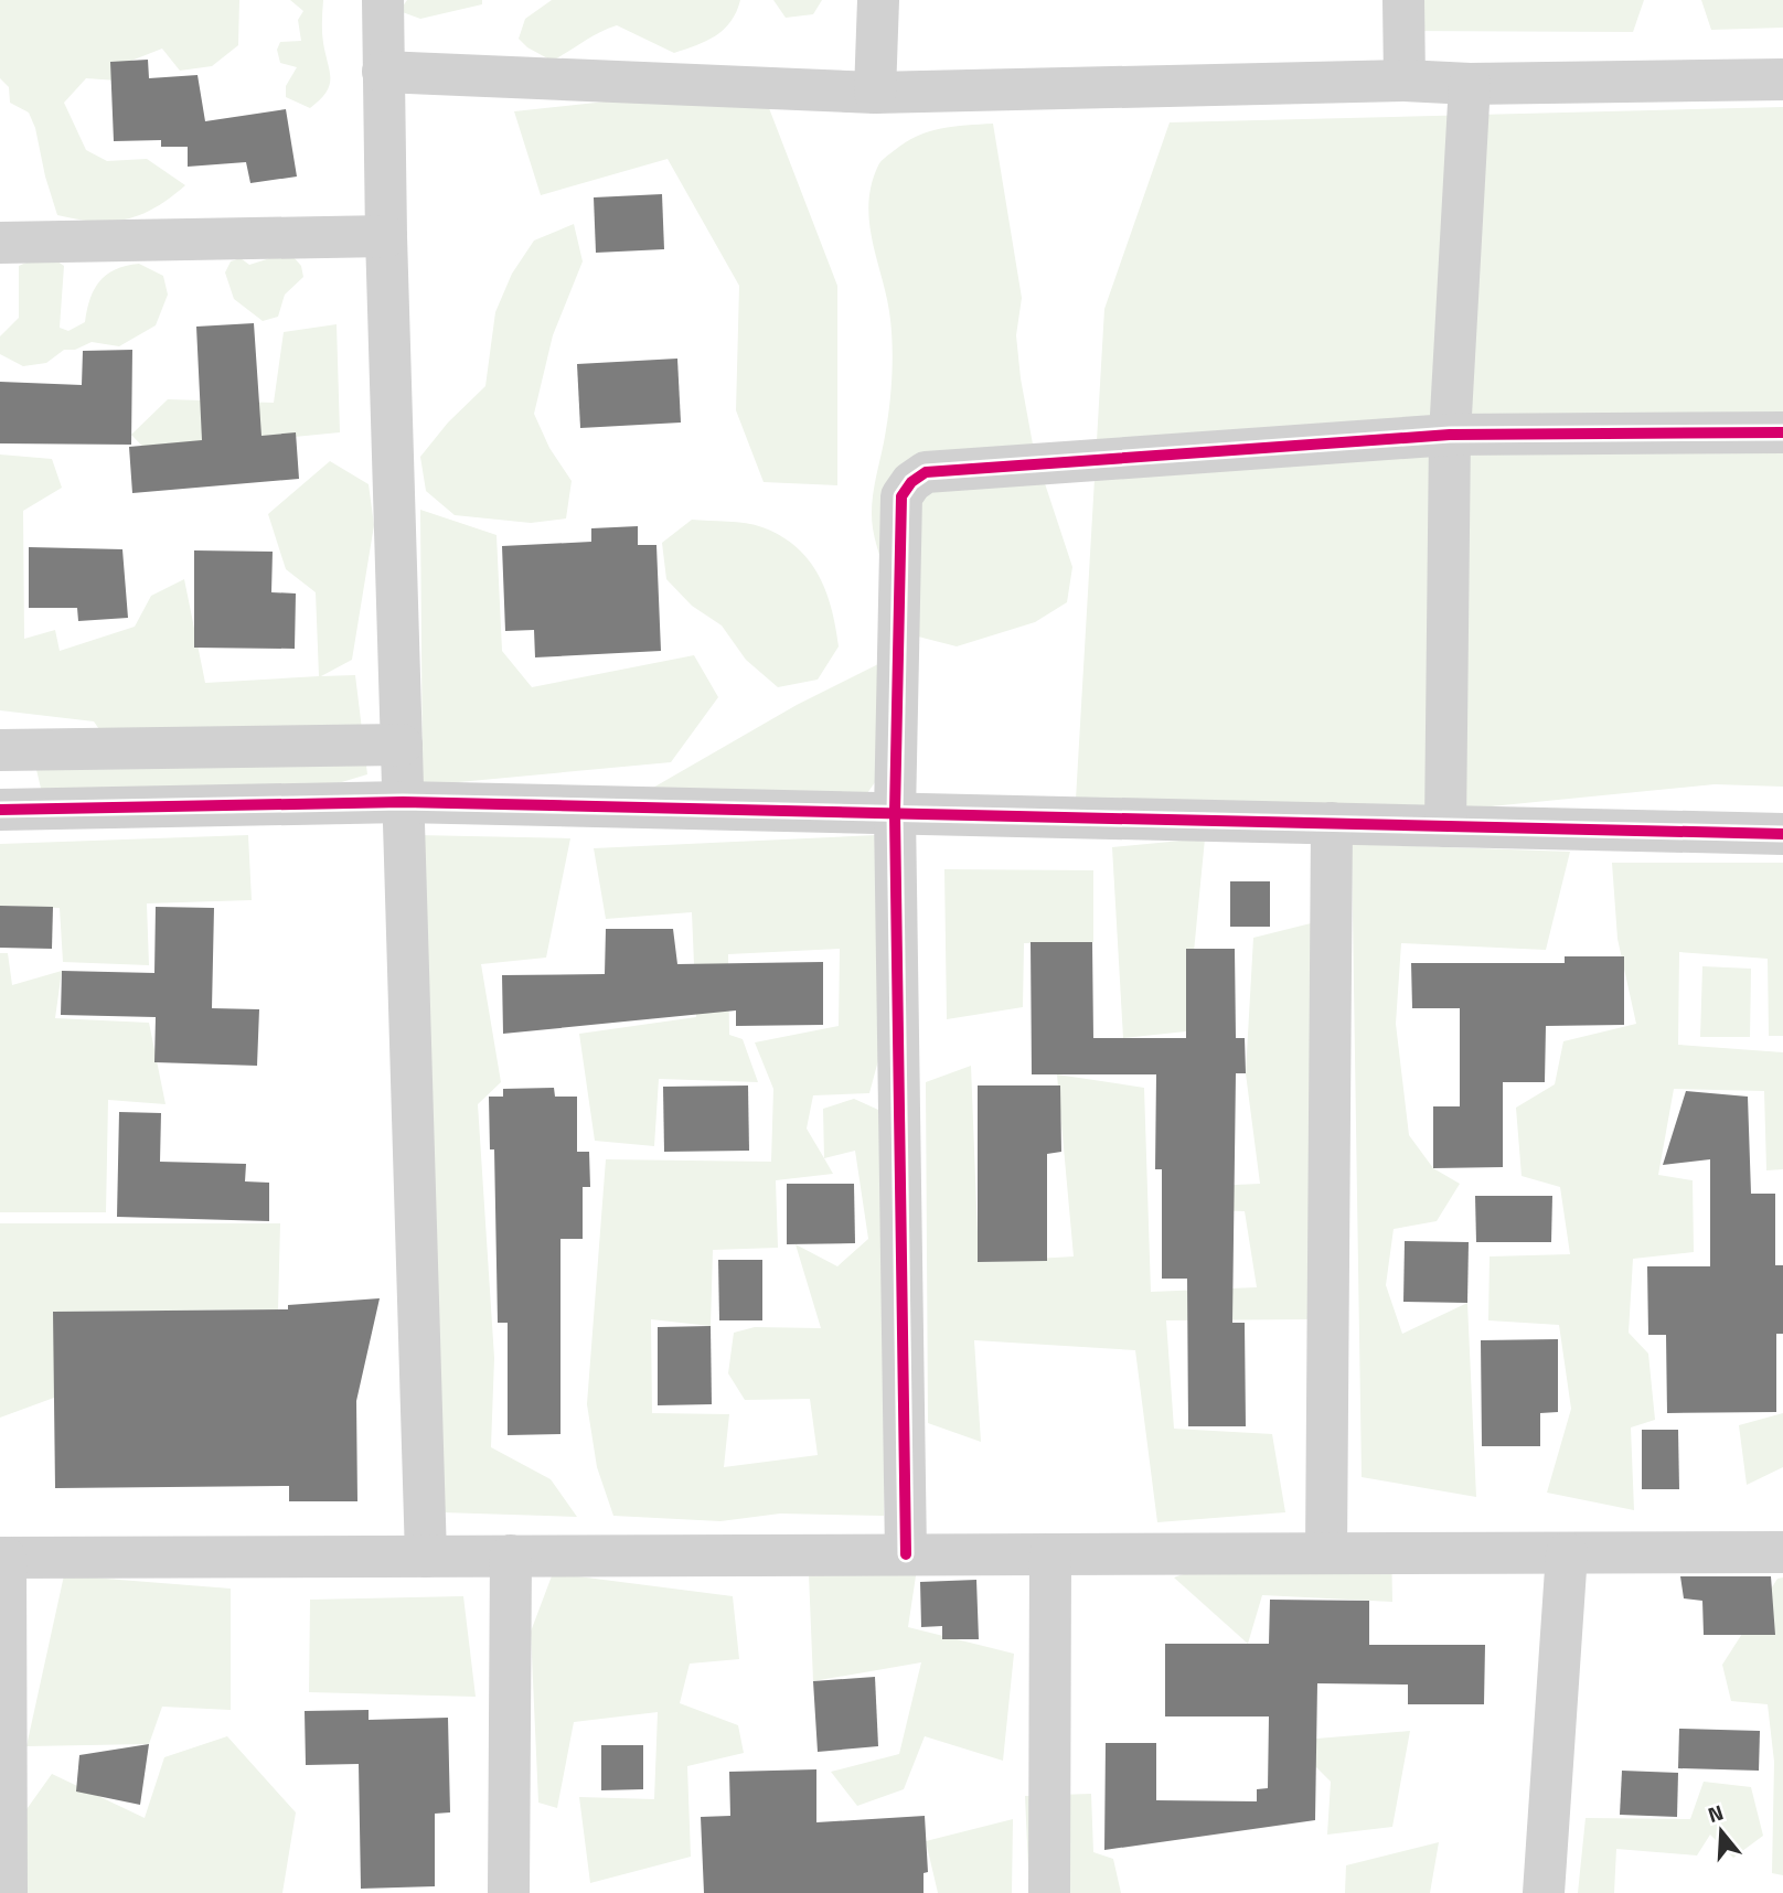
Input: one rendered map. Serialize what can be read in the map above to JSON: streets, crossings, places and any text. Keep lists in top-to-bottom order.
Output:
{
  "north": "top"
}
